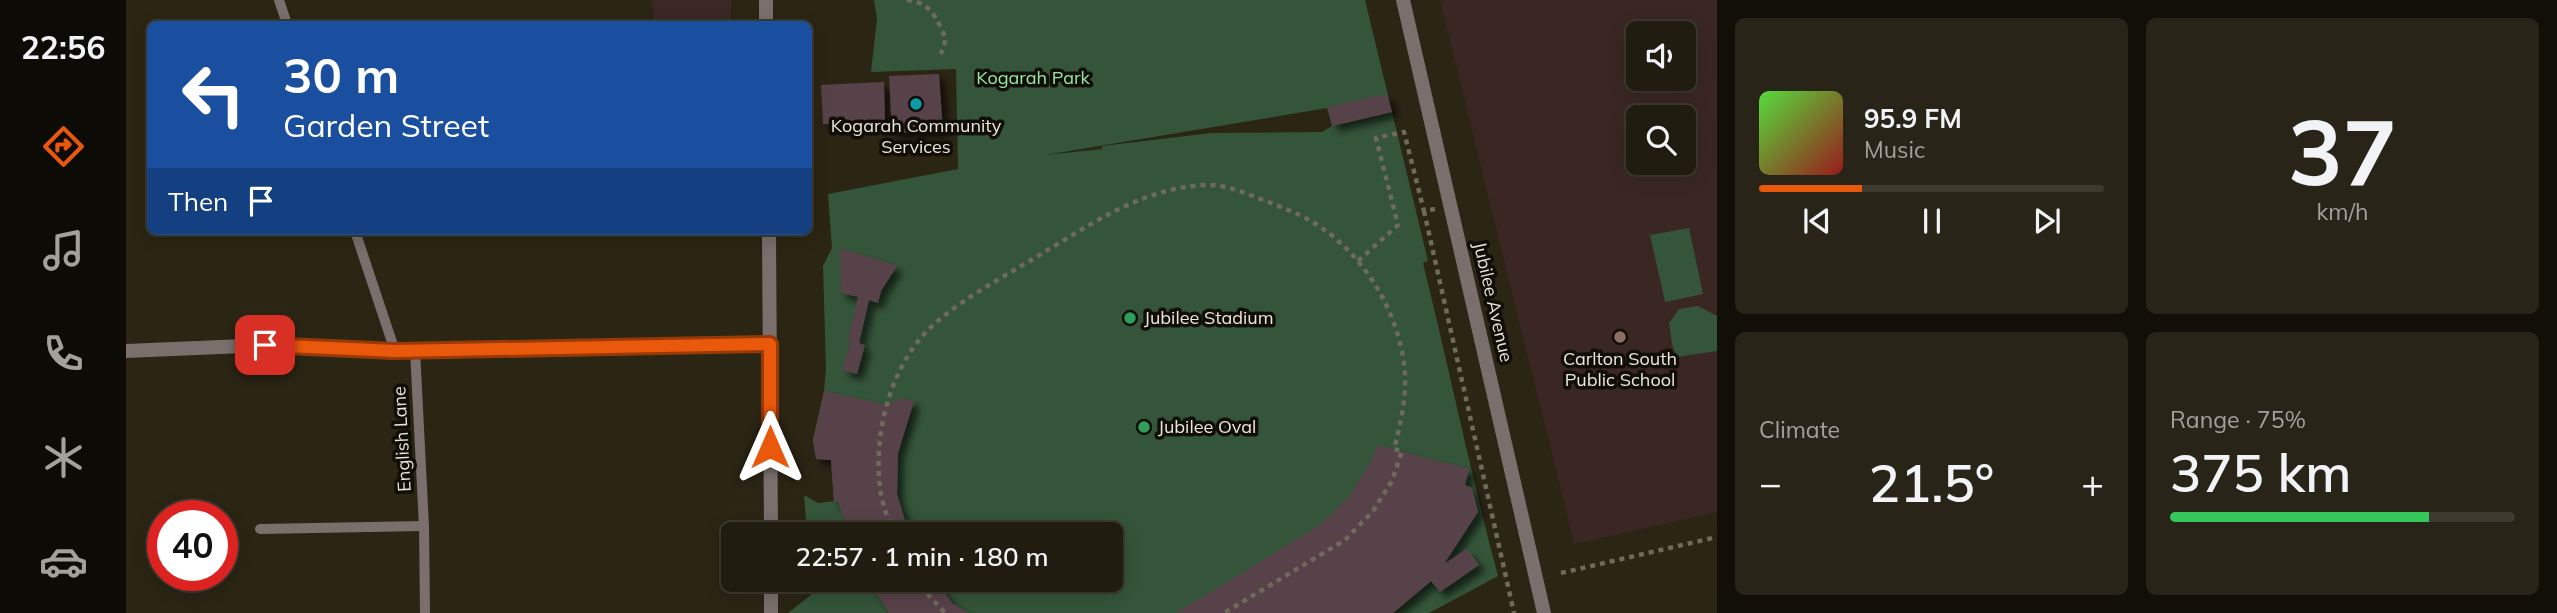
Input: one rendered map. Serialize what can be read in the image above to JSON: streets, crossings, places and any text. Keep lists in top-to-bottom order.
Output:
{
  "streets": {
    "street": ["Jubilee Avenue"],
    "lane": ["English Lane"]
  },
  "parks": ["Kogarah Park"],
  "places": [
    "Kogarah Community Services",
    "Jubilee Stadium",
    "Carlton South Public School",
    "Jubilee Oval"
  ],
  "page": {
    "tabs": "22:56",
    "tile": [
      ["37", "km/h"],
      "Climate",
      ["Range · 75%", "375 km"]
    ],
    "turn": ["30 m", "Garden Street"],
    "song": ["95.9 FM", "Music"],
    "then": "Then",
    "heat": ["−", "21.5°", "+"],
    "limit": "40",
    "trip": "22:57 · 1 min · 180 m"
  }
}
